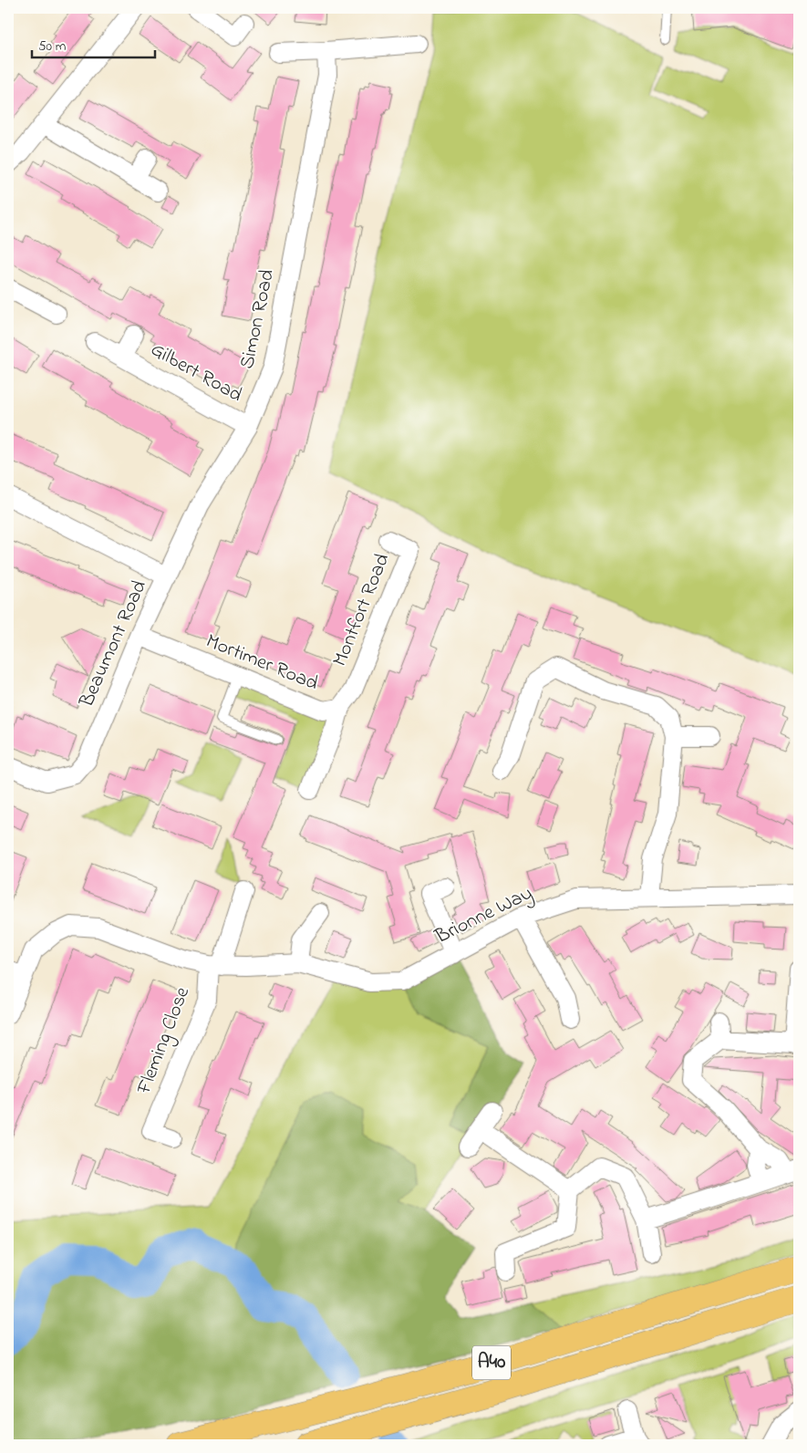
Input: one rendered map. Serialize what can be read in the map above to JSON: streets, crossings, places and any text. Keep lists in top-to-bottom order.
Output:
{
  "streets": {
    "highway": ["A40"],
    "street": [
      "Simon Road",
      "Gilbert Road",
      "Montfort Road",
      "Beaumont Road",
      "Mortimer Road",
      "Brionne Way",
      "Fleming Close"
    ]
  },
  "crossings": [
    ["Simon Road", "Gilbert Road"],
    ["Simon Road", "Beaumont Road"],
    ["Montfort Road", "Mortimer Road"],
    ["Beaumont Road", "Mortimer Road"],
    ["Brionne Way", "Fleming Close"]
  ],
  "scale_bar": "50 m"
}
